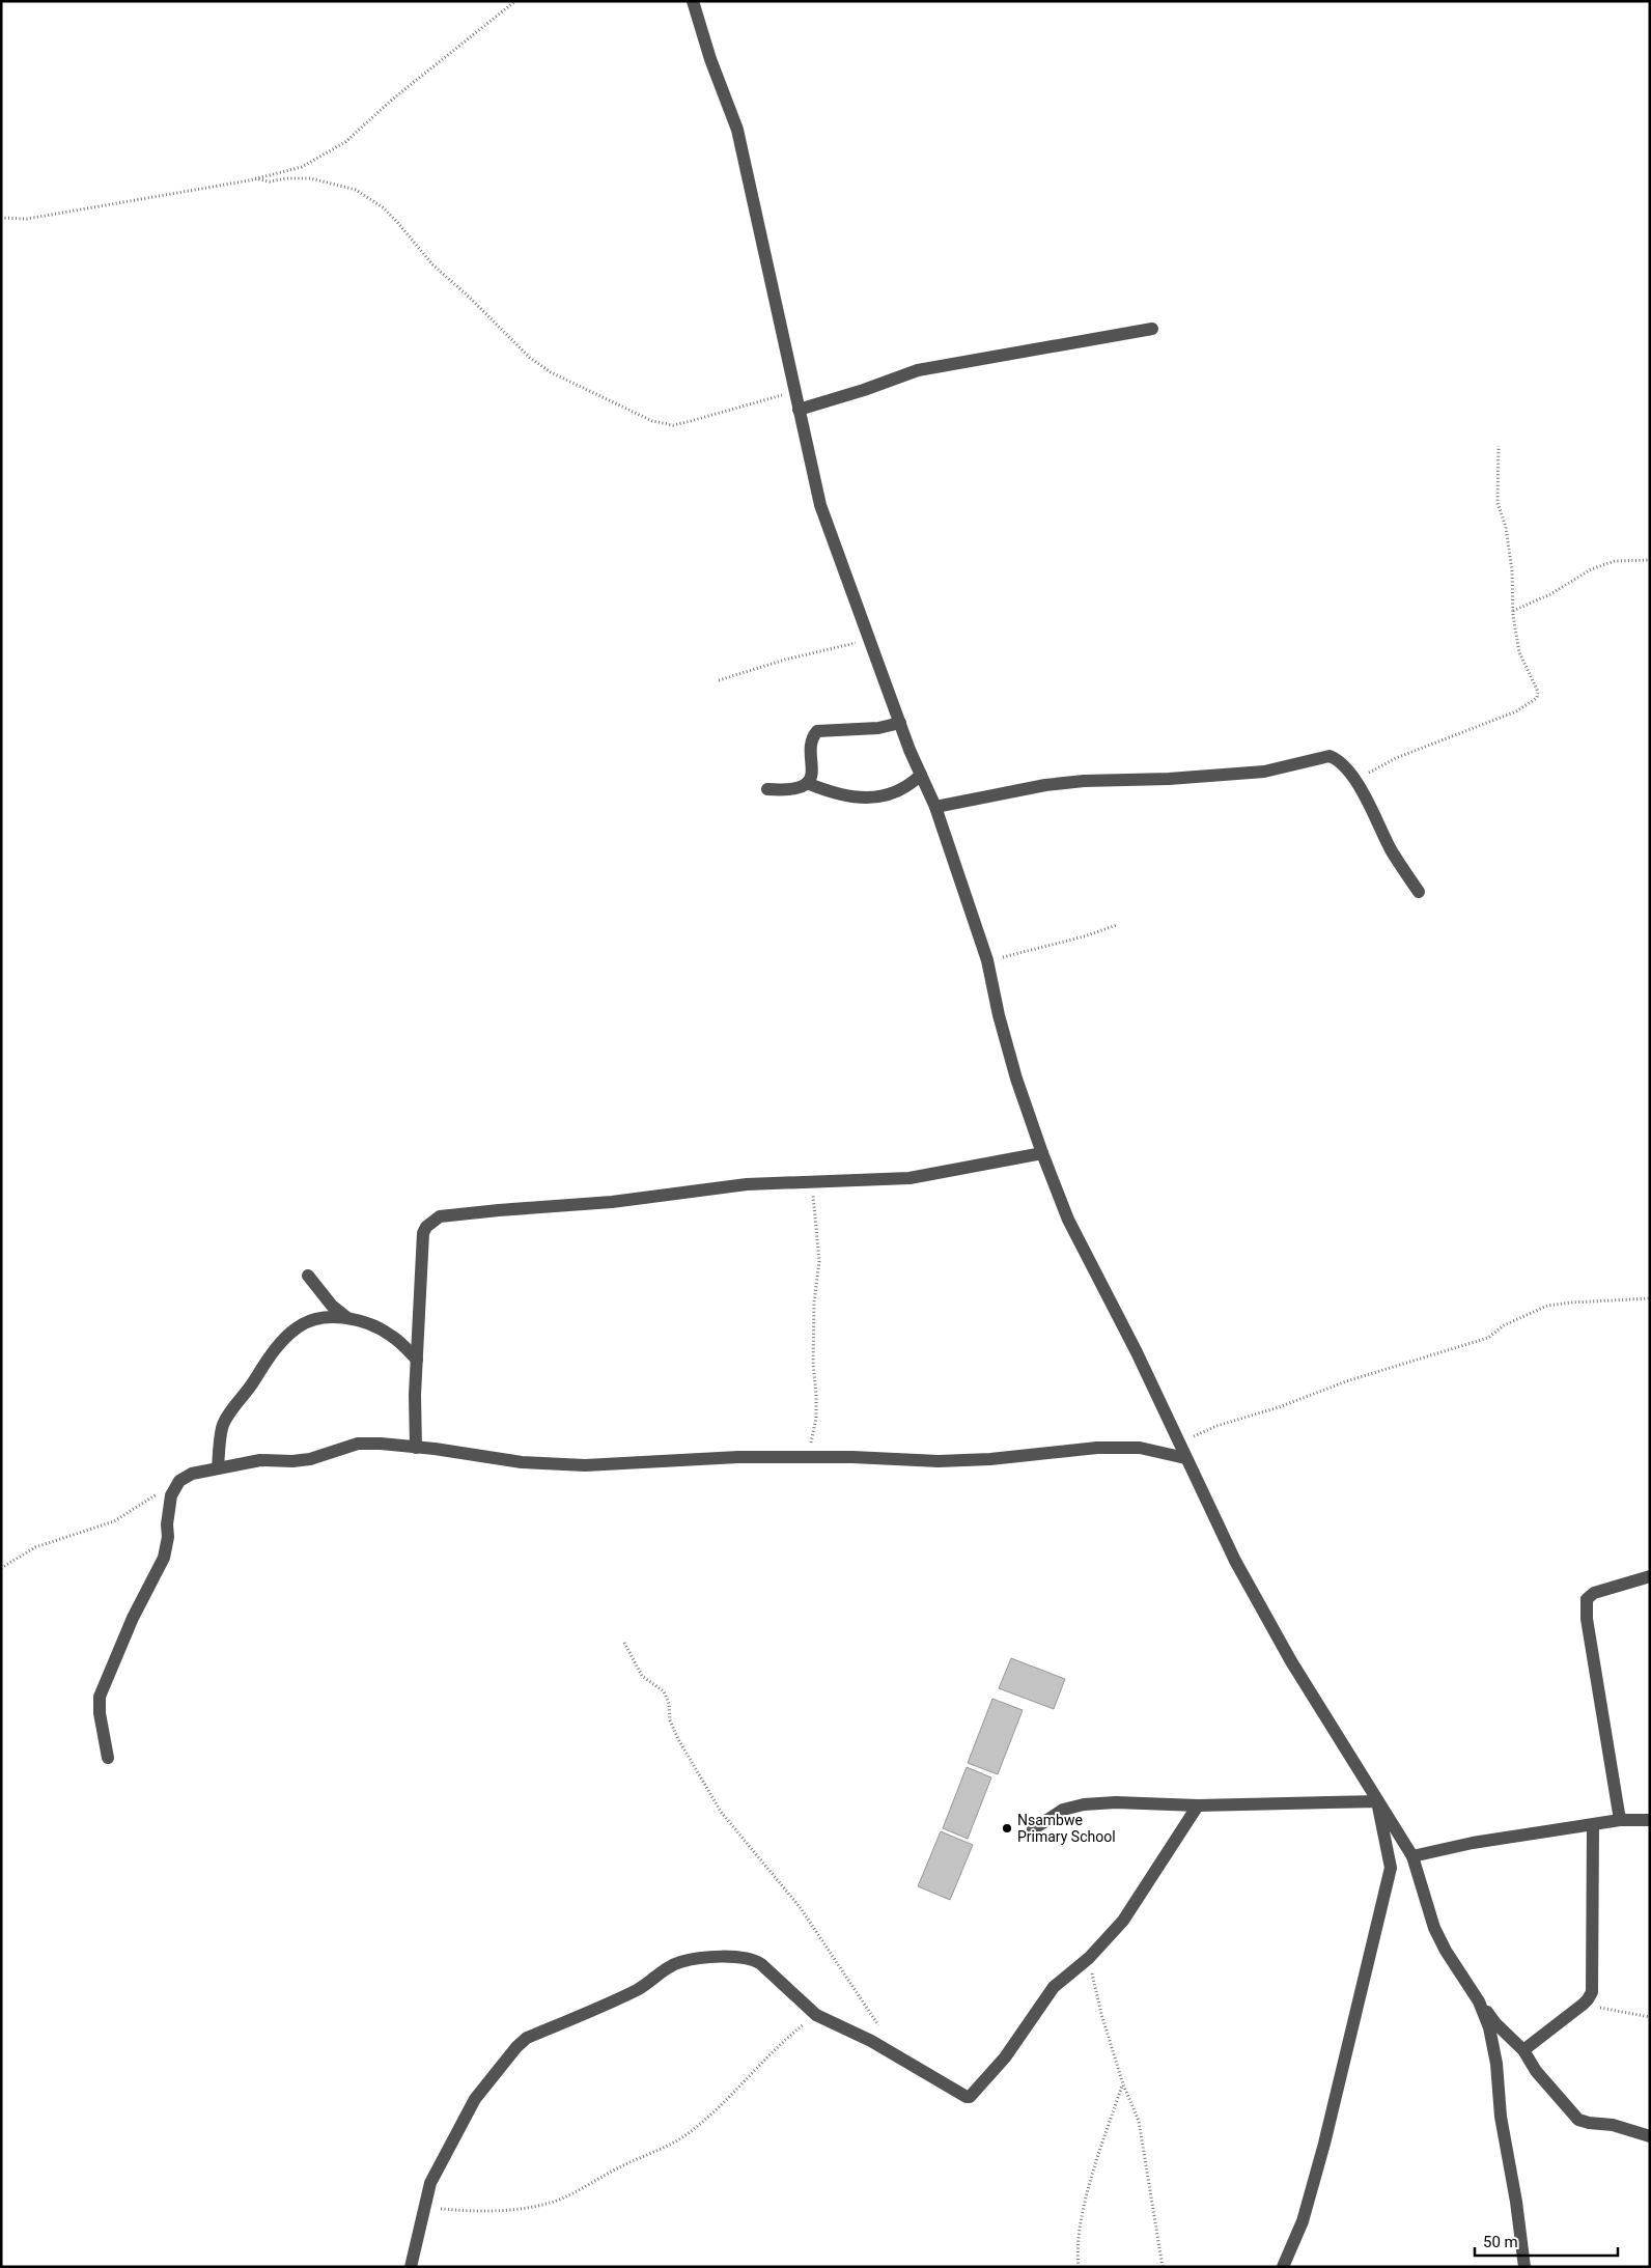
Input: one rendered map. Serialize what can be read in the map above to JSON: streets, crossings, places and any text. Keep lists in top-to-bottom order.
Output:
{
  "places": ["Nsambwe Primary School"],
  "scale_bar": "50 m"
}
